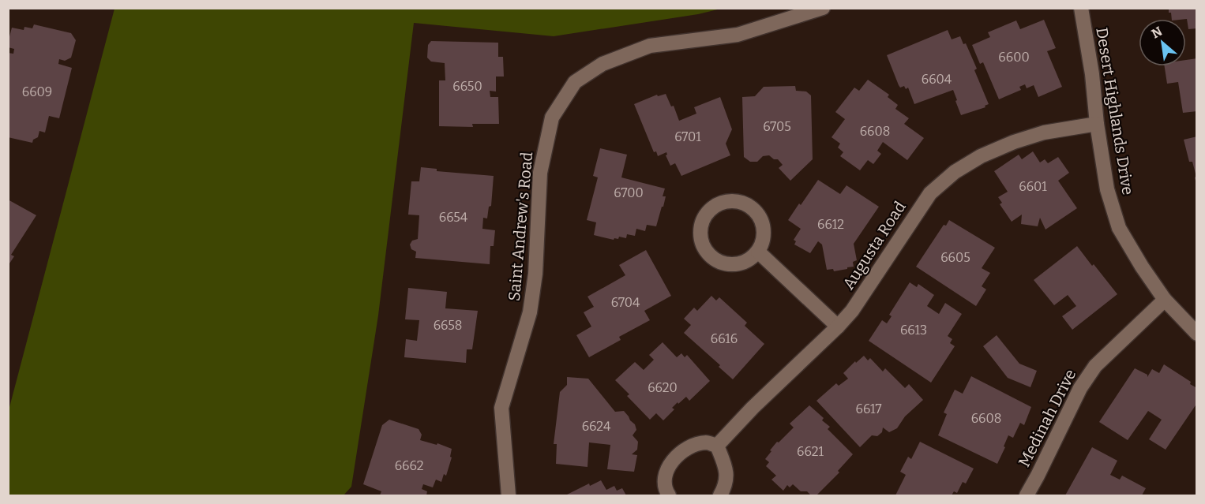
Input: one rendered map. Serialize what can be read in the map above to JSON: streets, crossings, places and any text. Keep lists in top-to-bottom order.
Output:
{
  "streets": {
    "street": [
      "Desert Highlands Drive",
      "Saint Andrew's Road",
      "Augusta Road",
      "Medinah Drive"
    ]
  },
  "crossings": [
    ["Desert Highlands Drive", "Augusta Road"],
    ["Desert Highlands Drive", "Medinah Drive"]
  ],
  "house_numbers": [
    "6600",
    "6604",
    "6650",
    "6609",
    "6705",
    "6608",
    "6701",
    "6601",
    "6700",
    "6654",
    "6612",
    "6605",
    "6704",
    "6658",
    "6613",
    "6616",
    "6620",
    "6617",
    "6608",
    "6624",
    "6621",
    "6662"
  ],
  "north": "top left"
}
